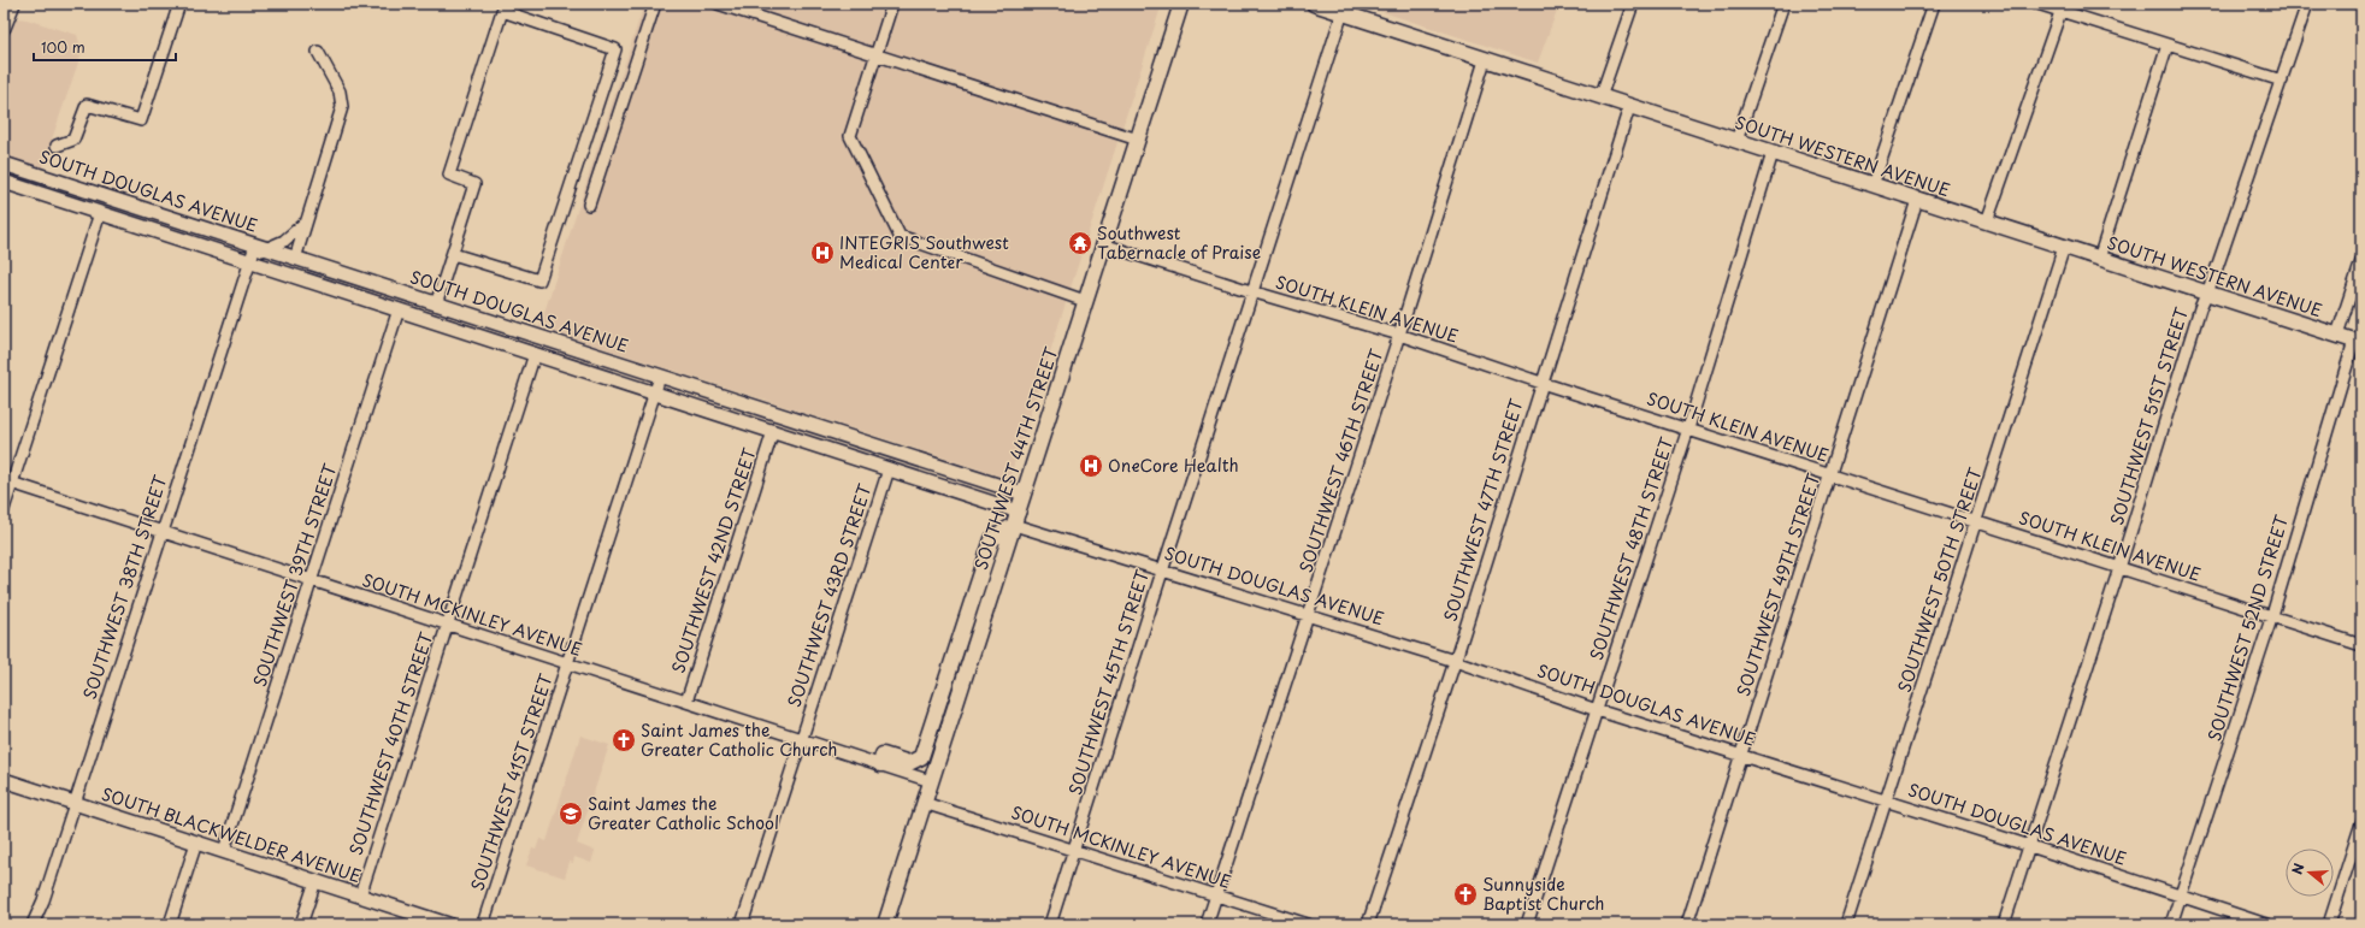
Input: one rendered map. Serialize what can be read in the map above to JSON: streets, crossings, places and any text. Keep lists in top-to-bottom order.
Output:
{
  "streets": {
    "main road": ["SOUTH WESTERN AVENUE", "SOUTHWEST 44TH STREET"],
    "street": [
      "SOUTH DOUGLAS AVENUE",
      "SOUTH KLEIN AVENUE",
      "SOUTHWEST 51ST STREET",
      "SOUTHWEST 46TH STREET",
      "SOUTHWEST 47TH STREET",
      "SOUTHWEST 48TH STREET",
      "SOUTHWEST 42ND STREET",
      "SOUTHWEST 39TH STREET",
      "SOUTHWEST 50TH STREET",
      "SOUTHWEST 49TH STREET",
      "SOUTHWEST 38TH STREET",
      "SOUTHWEST 43RD STREET",
      "SOUTH MCKINLEY AVENUE",
      "SOUTHWEST 52ND STREET",
      "SOUTHWEST 45TH STREET",
      "SOUTHWEST 40TH STREET",
      "SOUTHWEST 41ST STREET",
      "SOUTH BLACKWELDER AVENUE"
    ]
  },
  "crossings": [
    ["SOUTH WESTERN AVENUE", "SOUTHWEST 51ST STREET"],
    ["SOUTH WESTERN AVENUE", "SOUTHWEST 46TH STREET"],
    ["SOUTH WESTERN AVENUE", "SOUTHWEST 47TH STREET"],
    ["SOUTH WESTERN AVENUE", "SOUTHWEST 48TH STREET"],
    ["SOUTH WESTERN AVENUE", "SOUTHWEST 50TH STREET"],
    ["SOUTH WESTERN AVENUE", "SOUTHWEST 49TH STREET"],
    ["SOUTH WESTERN AVENUE", "SOUTHWEST 52ND STREET"],
    ["SOUTH WESTERN AVENUE", "SOUTHWEST 45TH STREET"],
    ["SOUTH DOUGLAS AVENUE", "SOUTHWEST 51ST STREET"],
    ["SOUTH DOUGLAS AVENUE", "SOUTHWEST 44TH STREET"],
    ["SOUTH DOUGLAS AVENUE", "SOUTHWEST 46TH STREET"],
    ["SOUTH DOUGLAS AVENUE", "SOUTHWEST 47TH STREET"],
    ["SOUTH DOUGLAS AVENUE", "SOUTHWEST 48TH STREET"],
    ["SOUTH DOUGLAS AVENUE", "SOUTHWEST 42ND STREET"],
    ["SOUTH DOUGLAS AVENUE", "SOUTHWEST 39TH STREET"],
    ["SOUTH DOUGLAS AVENUE", "SOUTHWEST 50TH STREET"],
    ["SOUTH DOUGLAS AVENUE", "SOUTHWEST 49TH STREET"],
    ["SOUTH DOUGLAS AVENUE", "SOUTHWEST 38TH STREET"],
    ["SOUTH DOUGLAS AVENUE", "SOUTHWEST 43RD STREET"],
    ["SOUTH DOUGLAS AVENUE", "SOUTHWEST 52ND STREET"],
    ["SOUTH DOUGLAS AVENUE", "SOUTHWEST 45TH STREET"],
    ["SOUTH DOUGLAS AVENUE", "SOUTHWEST 40TH STREET"],
    ["SOUTH DOUGLAS AVENUE", "SOUTHWEST 41ST STREET"],
    ["SOUTH KLEIN AVENUE", "SOUTHWEST 51ST STREET"],
    ["SOUTH KLEIN AVENUE", "SOUTHWEST 44TH STREET"],
    ["SOUTH KLEIN AVENUE", "SOUTHWEST 46TH STREET"],
    ["SOUTH KLEIN AVENUE", "SOUTHWEST 47TH STREET"],
    ["SOUTH KLEIN AVENUE", "SOUTHWEST 48TH STREET"],
    ["SOUTH KLEIN AVENUE", "SOUTHWEST 50TH STREET"],
    ["SOUTH KLEIN AVENUE", "SOUTHWEST 49TH STREET"],
    ["SOUTH KLEIN AVENUE", "SOUTHWEST 52ND STREET"],
    ["SOUTH KLEIN AVENUE", "SOUTHWEST 45TH STREET"],
    ["SOUTHWEST 44TH STREET", "SOUTH MCKINLEY AVENUE"],
    ["SOUTHWEST 46TH STREET", "SOUTH MCKINLEY AVENUE"],
    ["SOUTHWEST 42ND STREET", "SOUTH MCKINLEY AVENUE"],
    ["SOUTHWEST 39TH STREET", "SOUTH MCKINLEY AVENUE"],
    ["SOUTHWEST 39TH STREET", "SOUTH BLACKWELDER AVENUE"],
    ["SOUTHWEST 38TH STREET", "SOUTH MCKINLEY AVENUE"],
    ["SOUTHWEST 38TH STREET", "SOUTH BLACKWELDER AVENUE"],
    ["SOUTHWEST 43RD STREET", "SOUTH MCKINLEY AVENUE"],
    ["SOUTH MCKINLEY AVENUE", "SOUTHWEST 45TH STREET"],
    ["SOUTH MCKINLEY AVENUE", "SOUTHWEST 40TH STREET"],
    ["SOUTH MCKINLEY AVENUE", "SOUTHWEST 41ST STREET"],
    ["SOUTHWEST 40TH STREET", "SOUTH BLACKWELDER AVENUE"]
  ],
  "places": {
    "temple": ["Southwest Tabernacle of Praise"],
    "hospital": ["INTEGRIS Southwest Medical Center", "OneCore Health"],
    "church": ["Saint James the Greater Catholic Church", "Sunnyside Baptist Church"],
    "school or university": ["Saint James the Greater Catholic School"]
  },
  "scale_bar": "100 m",
  "north": "left"
}
